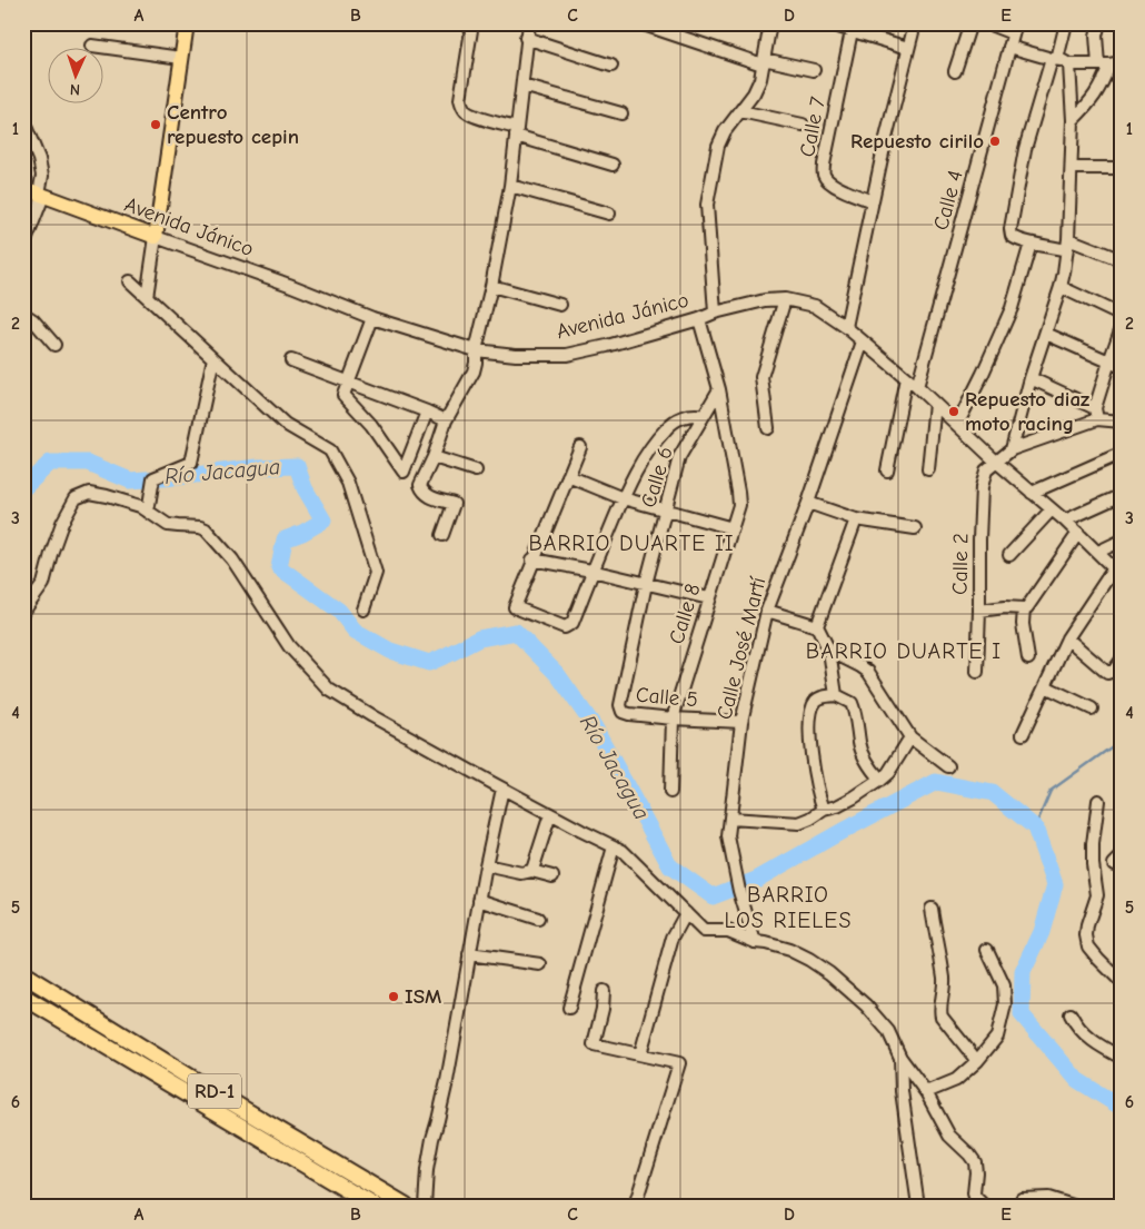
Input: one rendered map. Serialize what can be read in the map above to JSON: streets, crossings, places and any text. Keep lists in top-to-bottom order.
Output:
{
  "streets": {
    "highway": ["RD-1"],
    "main road": ["Avenida Jánico"],
    "street": [
      "Calle 7",
      "Calle 4",
      "Calle 6",
      "Calle 2",
      "Calle 8",
      "Calle José Martí",
      "Calle 5"
    ]
  },
  "crossings": [
    ["Calle 4", "Avenida Jánico"],
    ["Avenida Jánico", "Calle 2"],
    ["Avenida Jánico", "Calle 8"],
    ["Avenida Jánico", "Calle José Martí"],
    ["Calle 6", "Calle 8"],
    ["Calle 6", "Calle 5"],
    ["Calle 8", "Calle 5"],
    ["Calle José Martí", "Calle 5"]
  ],
  "districts": ["BARRIO DUARTE II", "BARRIO DUARTE I", "BARRIO LOS RIELES"],
  "water": ["Río Jacagua"],
  "places": [
    "Centro repuesto cepin",
    "Repuesto cirilo",
    "Repuesto diaz moto racing",
    "ISM"
  ],
  "north": "bottom",
  "grid": {
    "columns": [
      "A",
      "B",
      "C",
      "D",
      "E"
    ],
    "rows": [
      "1",
      "2",
      "3",
      "4",
      "5",
      "6"
    ]
  }
}
